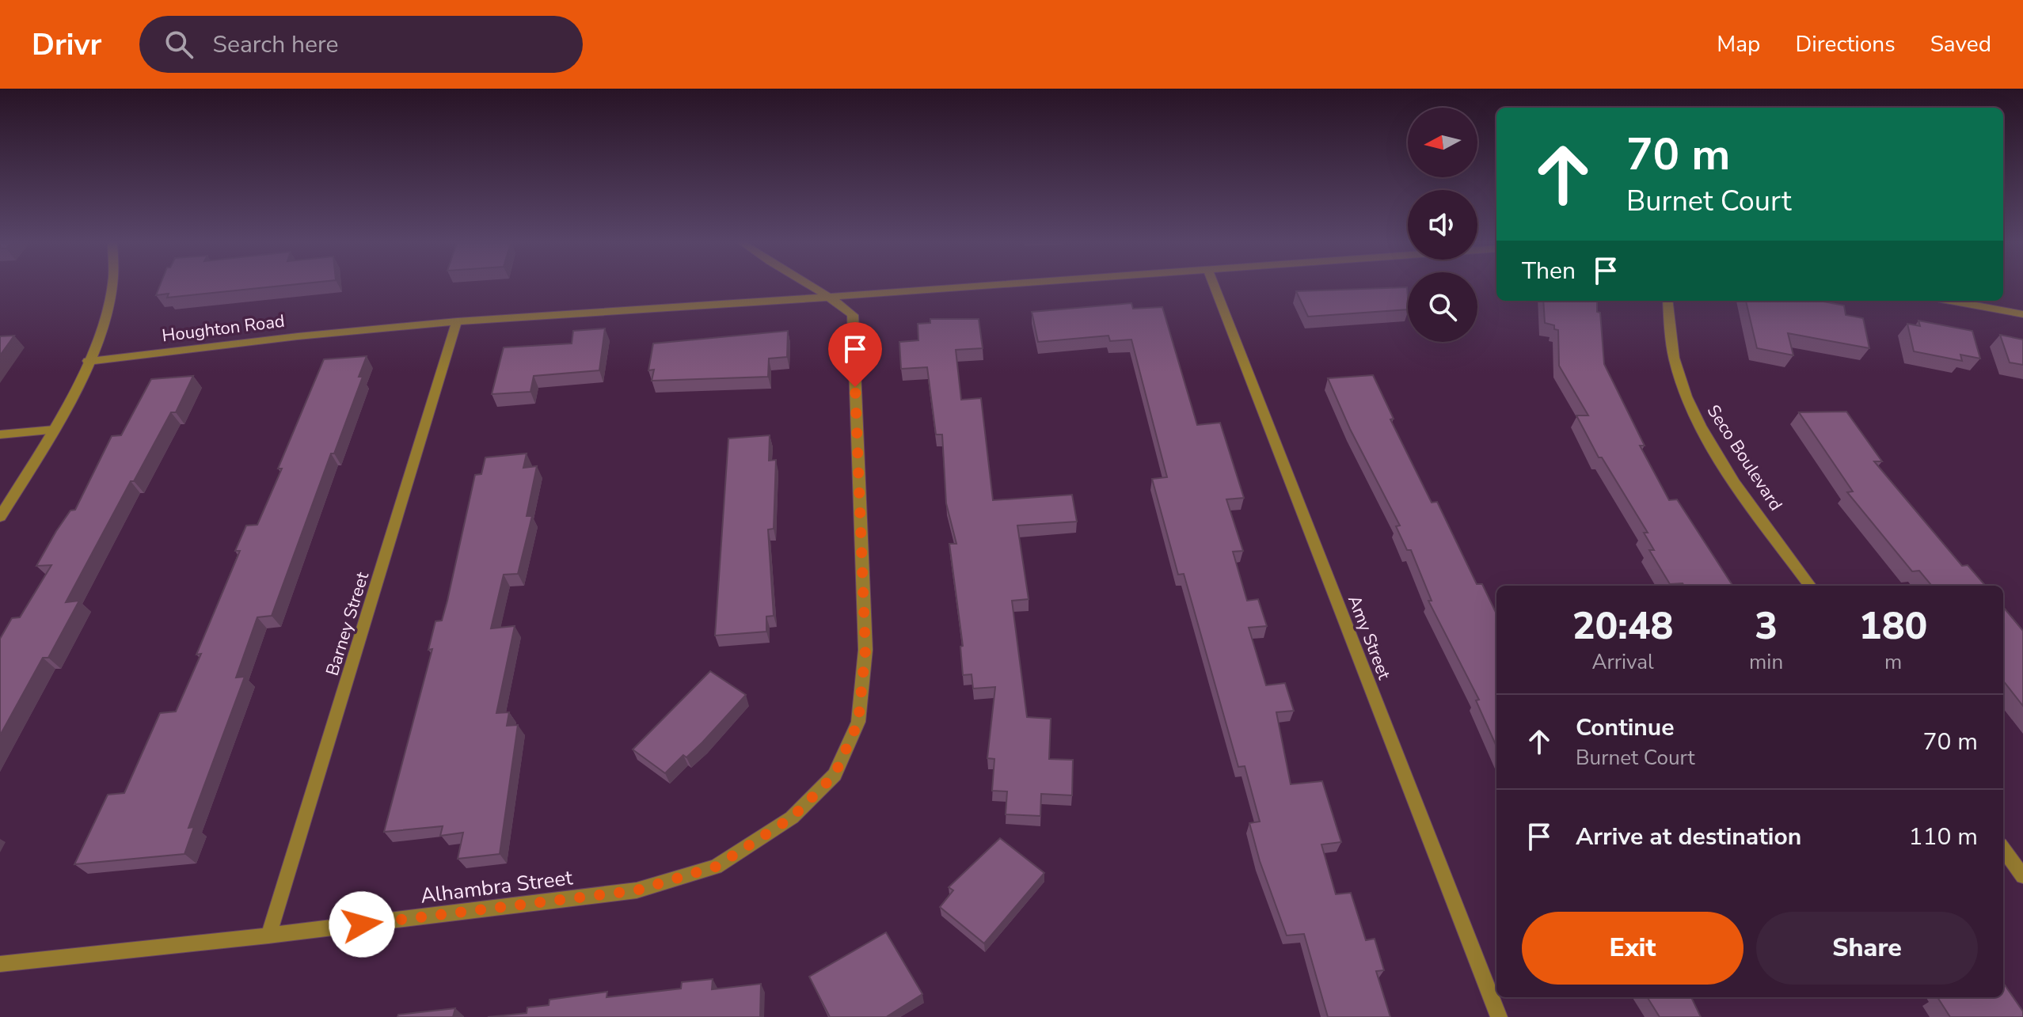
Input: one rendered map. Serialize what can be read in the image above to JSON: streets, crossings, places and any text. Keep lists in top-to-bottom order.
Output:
{
  "streets": {
    "street": [
      "Houghton Road",
      "Seco Boulevard",
      "Barney Street",
      "Amy Street",
      "Alhambra Street"
    ]
  },
  "crossings": [
    ["Houghton Road", "Barney Street"],
    ["Houghton Road", "Alhambra Street"],
    ["Barney Street", "Alhambra Street"]
  ],
  "north": "left",
  "page": {
    "header": "Drivr",
    "search": "Search here",
    "nav": ["Map", "Directions", "Saved"],
    "turn": ["70 m", "Burnet Court"],
    "then": "Then",
    "eta": [
      "20:48",
      "Arrival",
      "3",
      "min",
      "180",
      "m"
    ],
    "list": [
      {
        "name": "Continue",
        "note": "Burnet Court",
        "value": "70 m"
      },
      {
        "name": "Arrive at destination",
        "value": "110 m"
      }
    ],
    "buttons": ["Exit", "Share"]
  }
}
